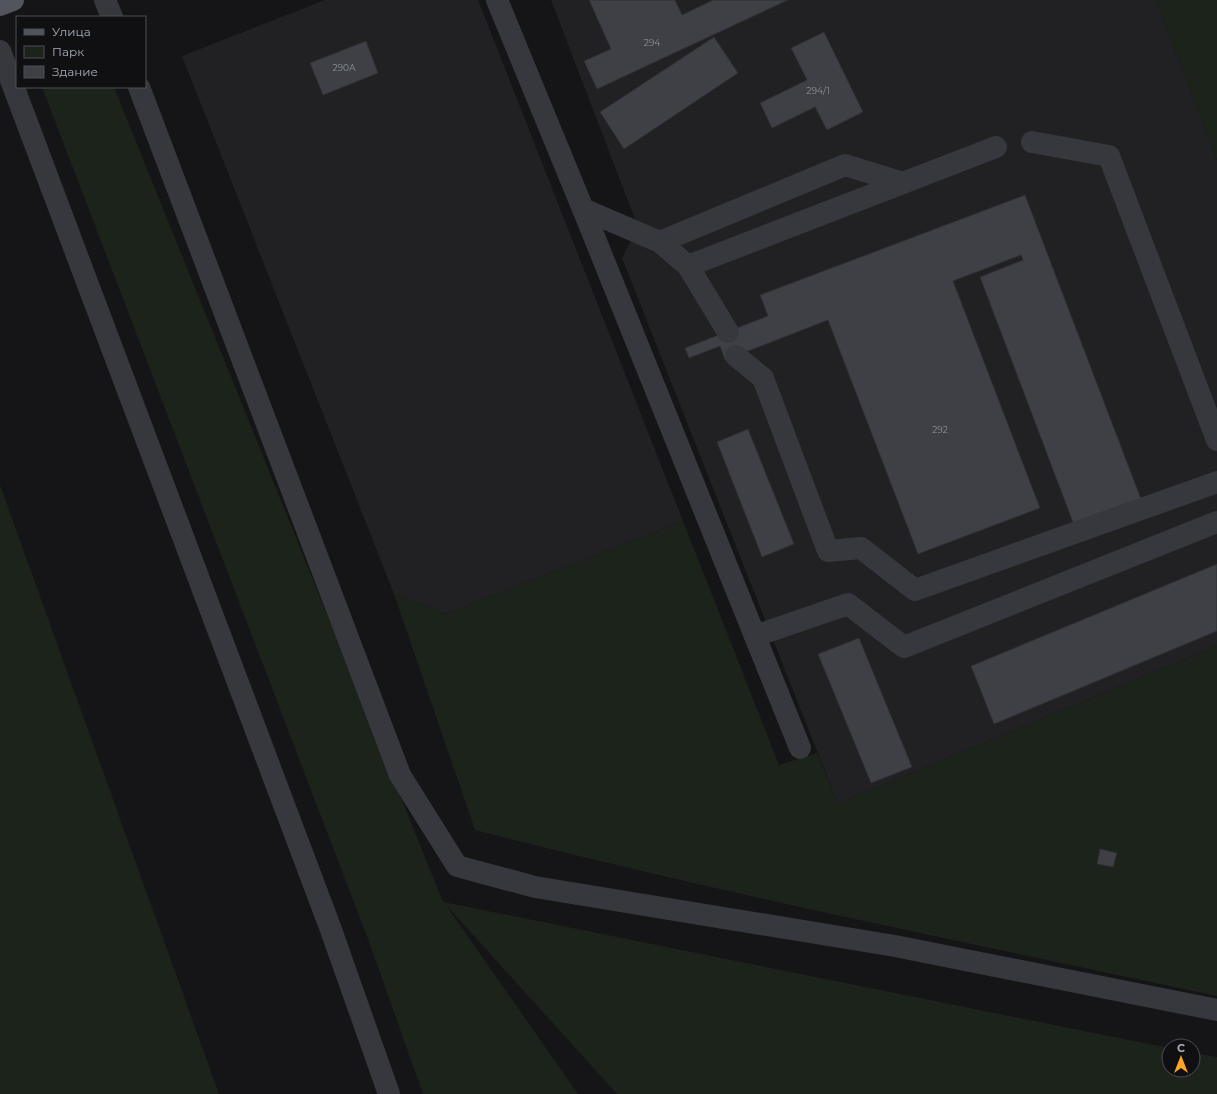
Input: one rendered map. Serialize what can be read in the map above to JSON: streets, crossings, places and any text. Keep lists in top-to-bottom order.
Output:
{
  "house_numbers": [
    "294",
    "290А",
    "294/1",
    "292"
  ],
  "legend": ["Улица", "Парк", "Здание"],
  "north": "top"
}
